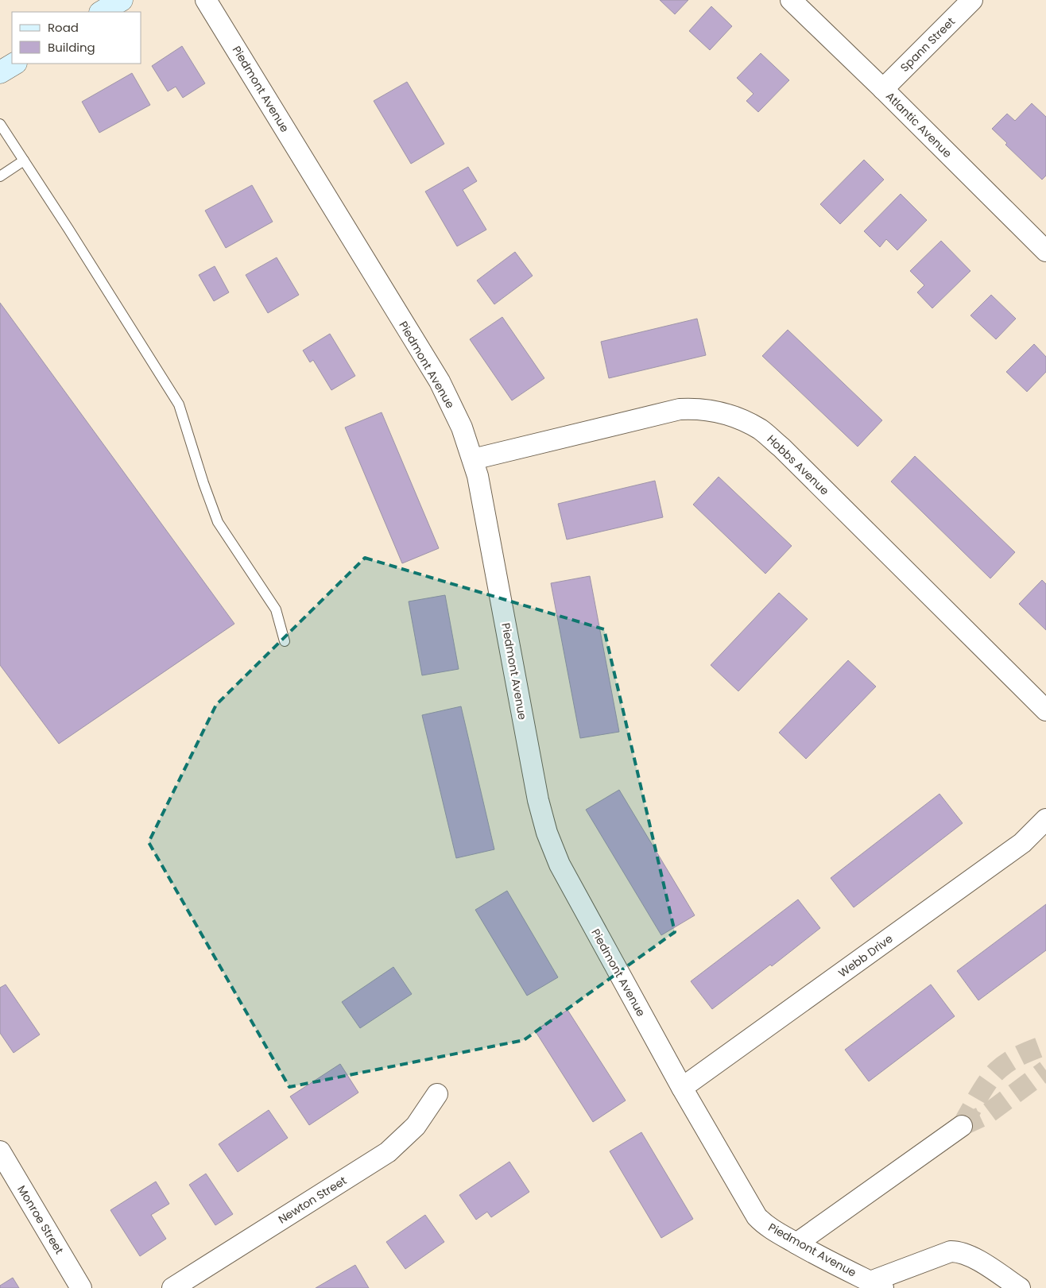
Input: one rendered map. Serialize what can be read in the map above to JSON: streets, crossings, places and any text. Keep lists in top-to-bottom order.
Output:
{
  "streets": {
    "street": [
      "Spann Street",
      "Piedmont Avenue",
      "Atlantic Avenue",
      "Hobbs Avenue",
      "Webb Drive",
      "Newton Street",
      "Monroe Street"
    ]
  },
  "crossings": [
    ["Spann Street", "Atlantic Avenue"],
    ["Piedmont Avenue", "Hobbs Avenue"],
    ["Piedmont Avenue", "Webb Drive"]
  ],
  "legend": ["Road", "Building"]
}
